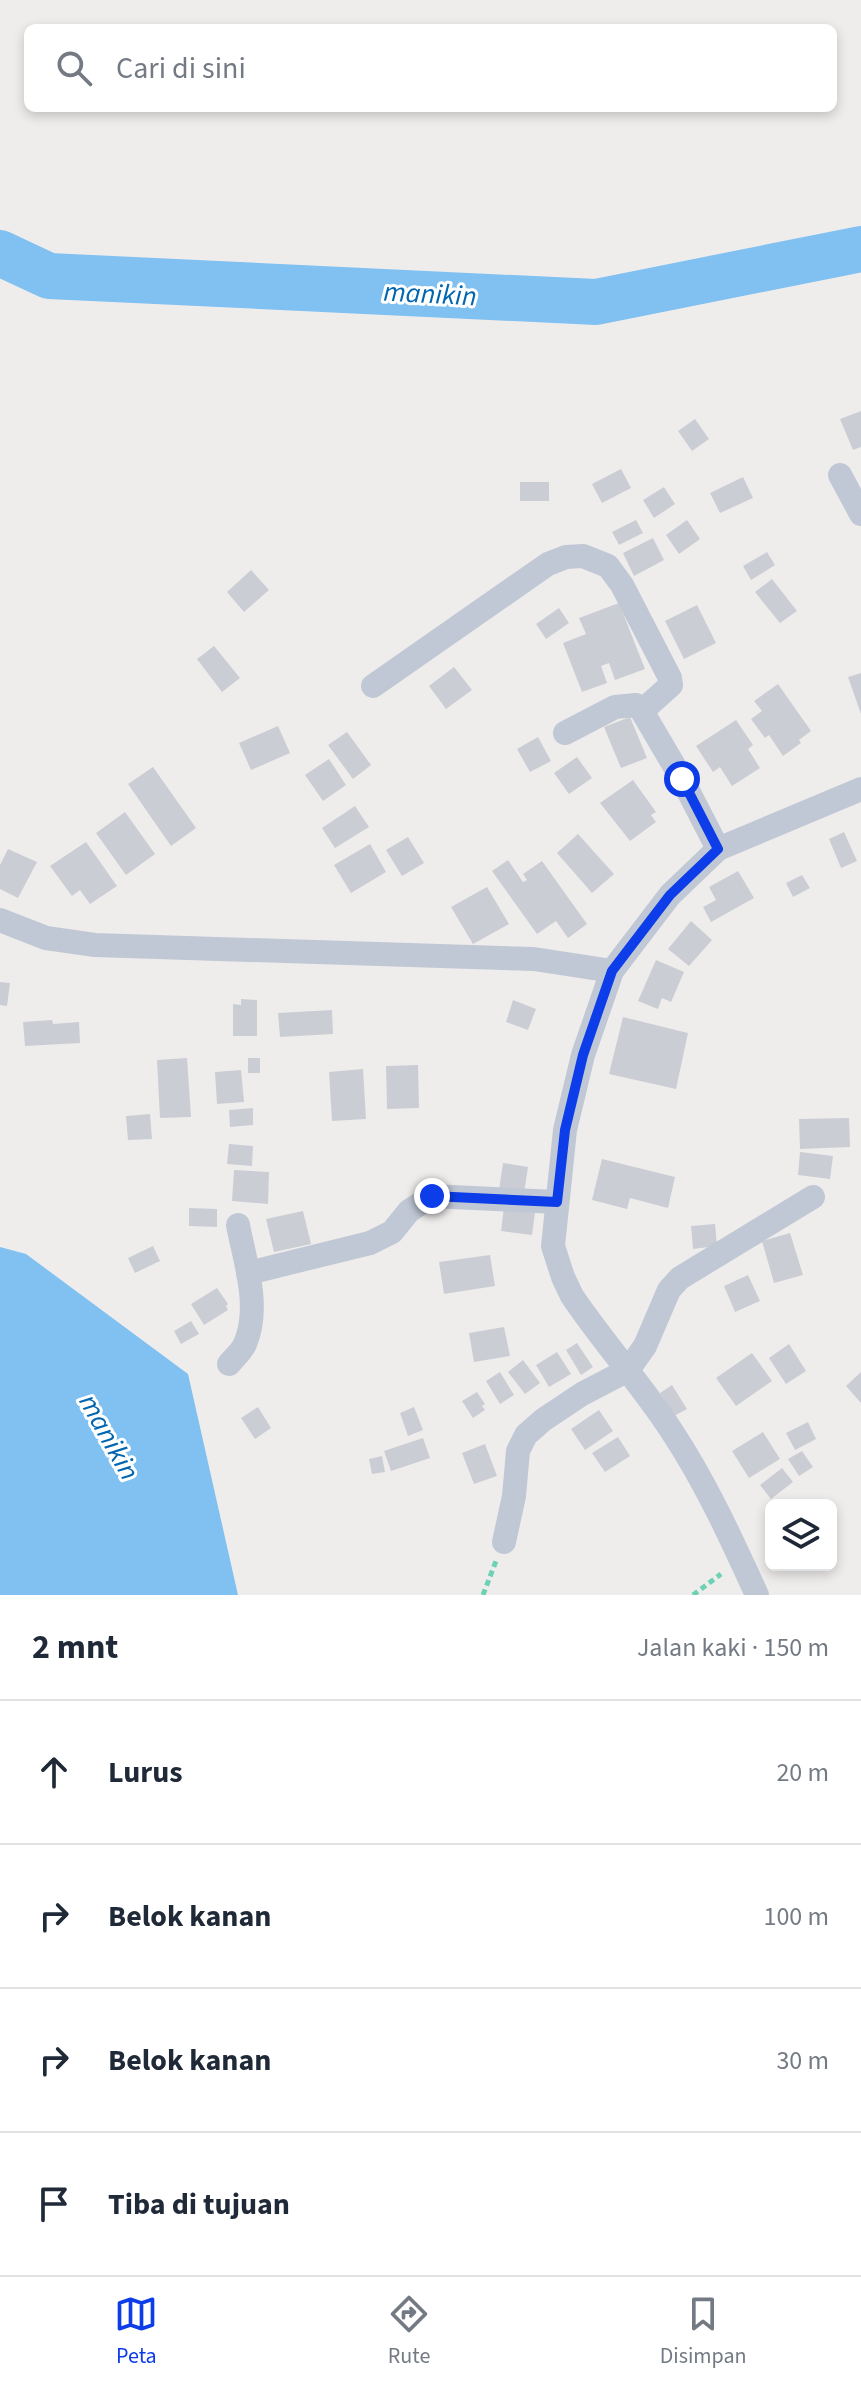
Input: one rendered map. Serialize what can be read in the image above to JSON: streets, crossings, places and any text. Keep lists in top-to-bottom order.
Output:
{
  "water": ["manikin"],
  "page": {
    "search": "Cari di sini",
    "heading": ["2 mnt", "Jalan kaki · 150 m"],
    "list": [
      ["Lurus", "20 m"],
      ["Belok kanan", "100 m"],
      ["Belok kanan", "30 m"],
      "Tiba di tujuan"
    ],
    "nav": ["Peta", "Rute", "Disimpan"]
  }
}
